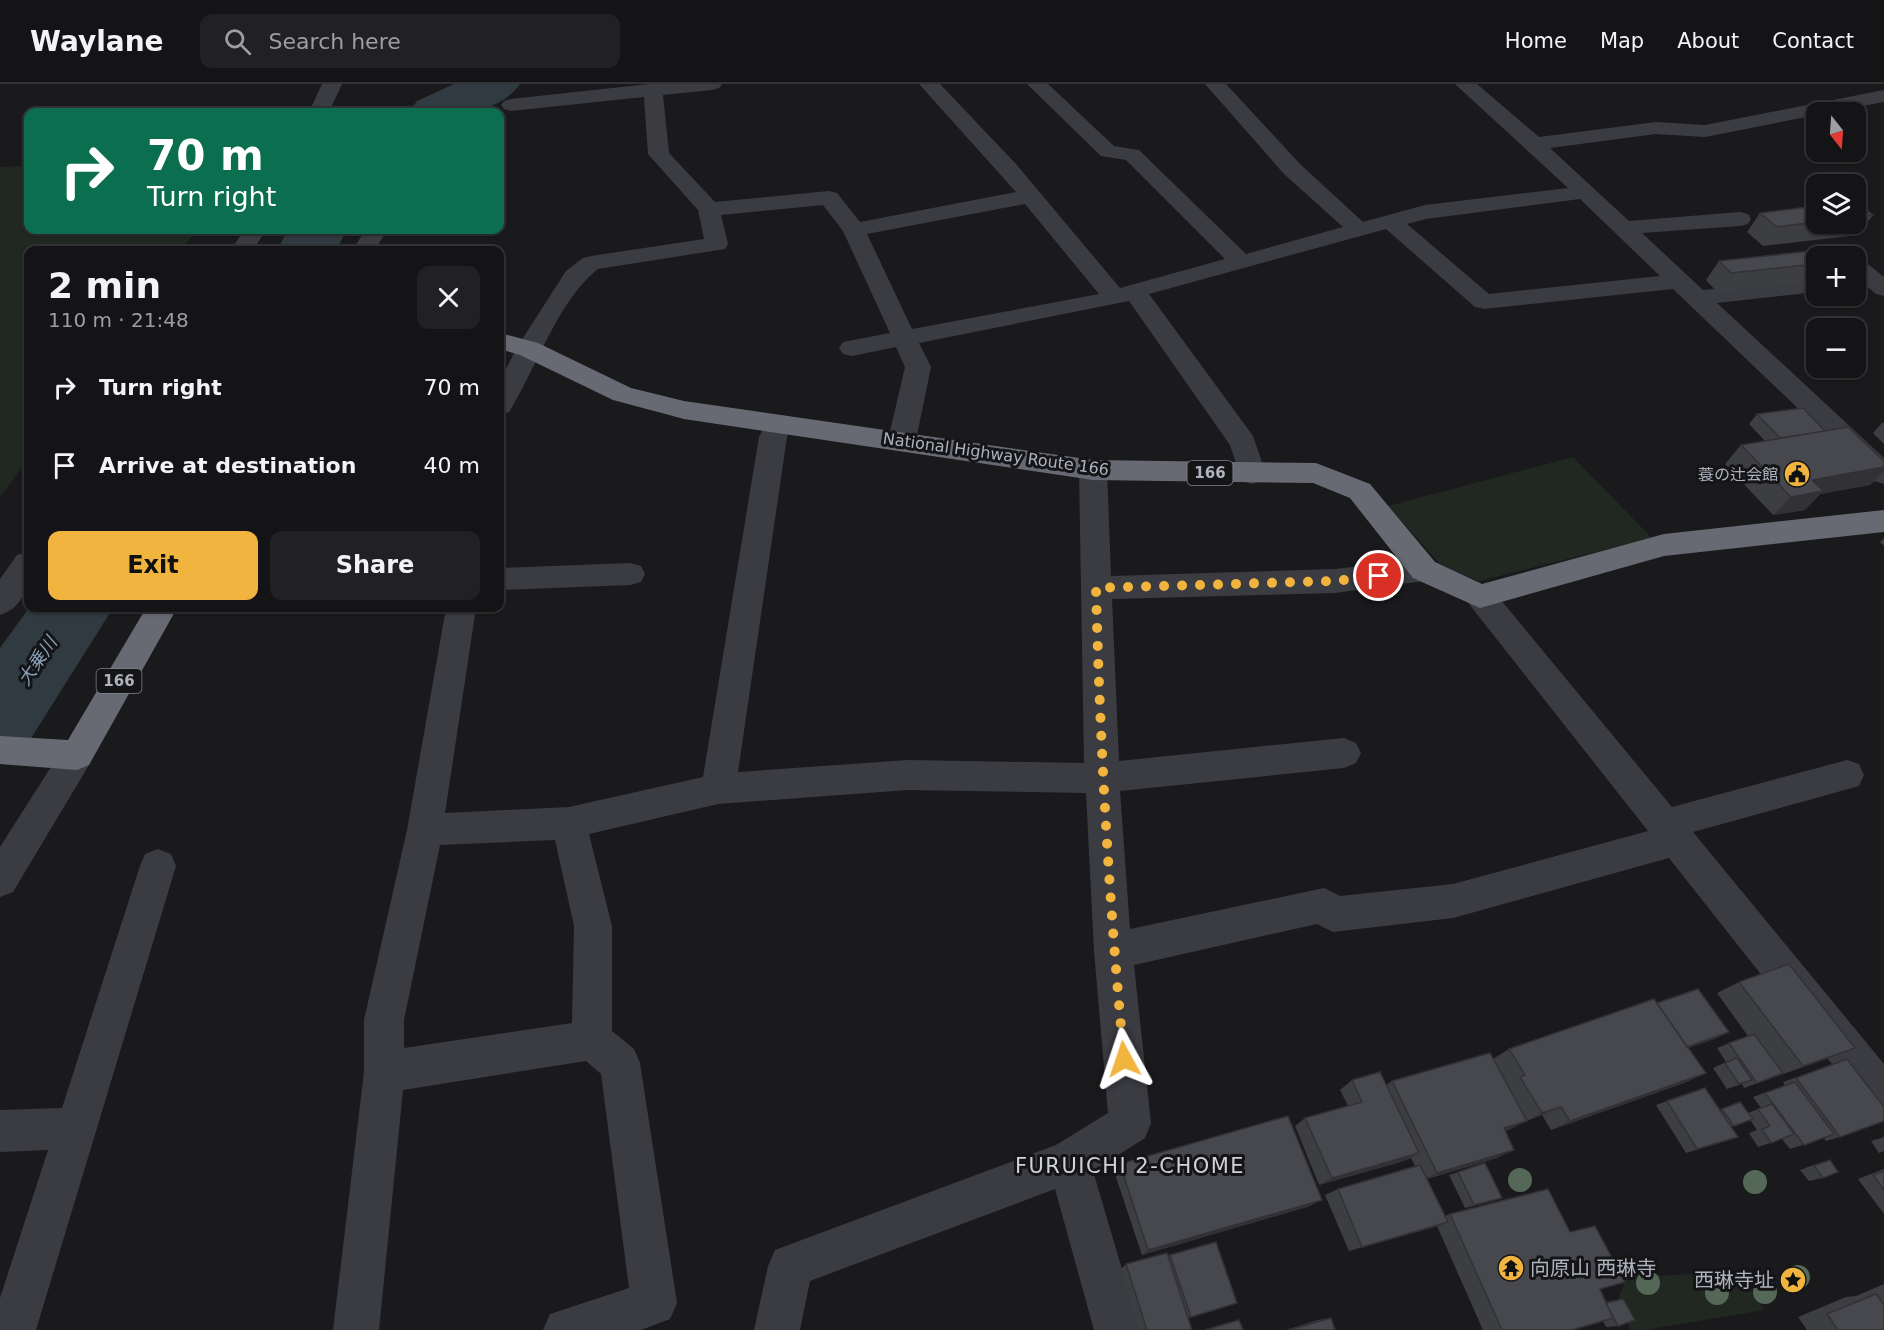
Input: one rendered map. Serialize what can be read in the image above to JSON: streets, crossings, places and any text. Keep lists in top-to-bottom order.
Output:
{
  "streets": {
    "highway": ["National Highway Route 166", "166"]
  },
  "districts": ["FURUICHI 2-CHOME"],
  "water": ["大乗川"],
  "places": {
    "public building": ["蓑の辻会館"],
    "temple": ["向原山 西琳寺"],
    "place": ["西琳寺址"]
  },
  "north": "bottom",
  "page": {
    "header": "Waylane",
    "search": "Search here",
    "nav": [
      "Home",
      "Map",
      "About",
      "Contact"
    ],
    "map_buttons": ["+", "−"],
    "turn": ["70 m", "Turn right"],
    "heading": ["2 min", "110 m · 21:48"],
    "list": [
      {
        "name": "Turn right",
        "value": "70 m"
      },
      {
        "name": "Arrive at destination",
        "value": "40 m"
      }
    ],
    "buttons": ["Exit", "Share"]
  }
}
